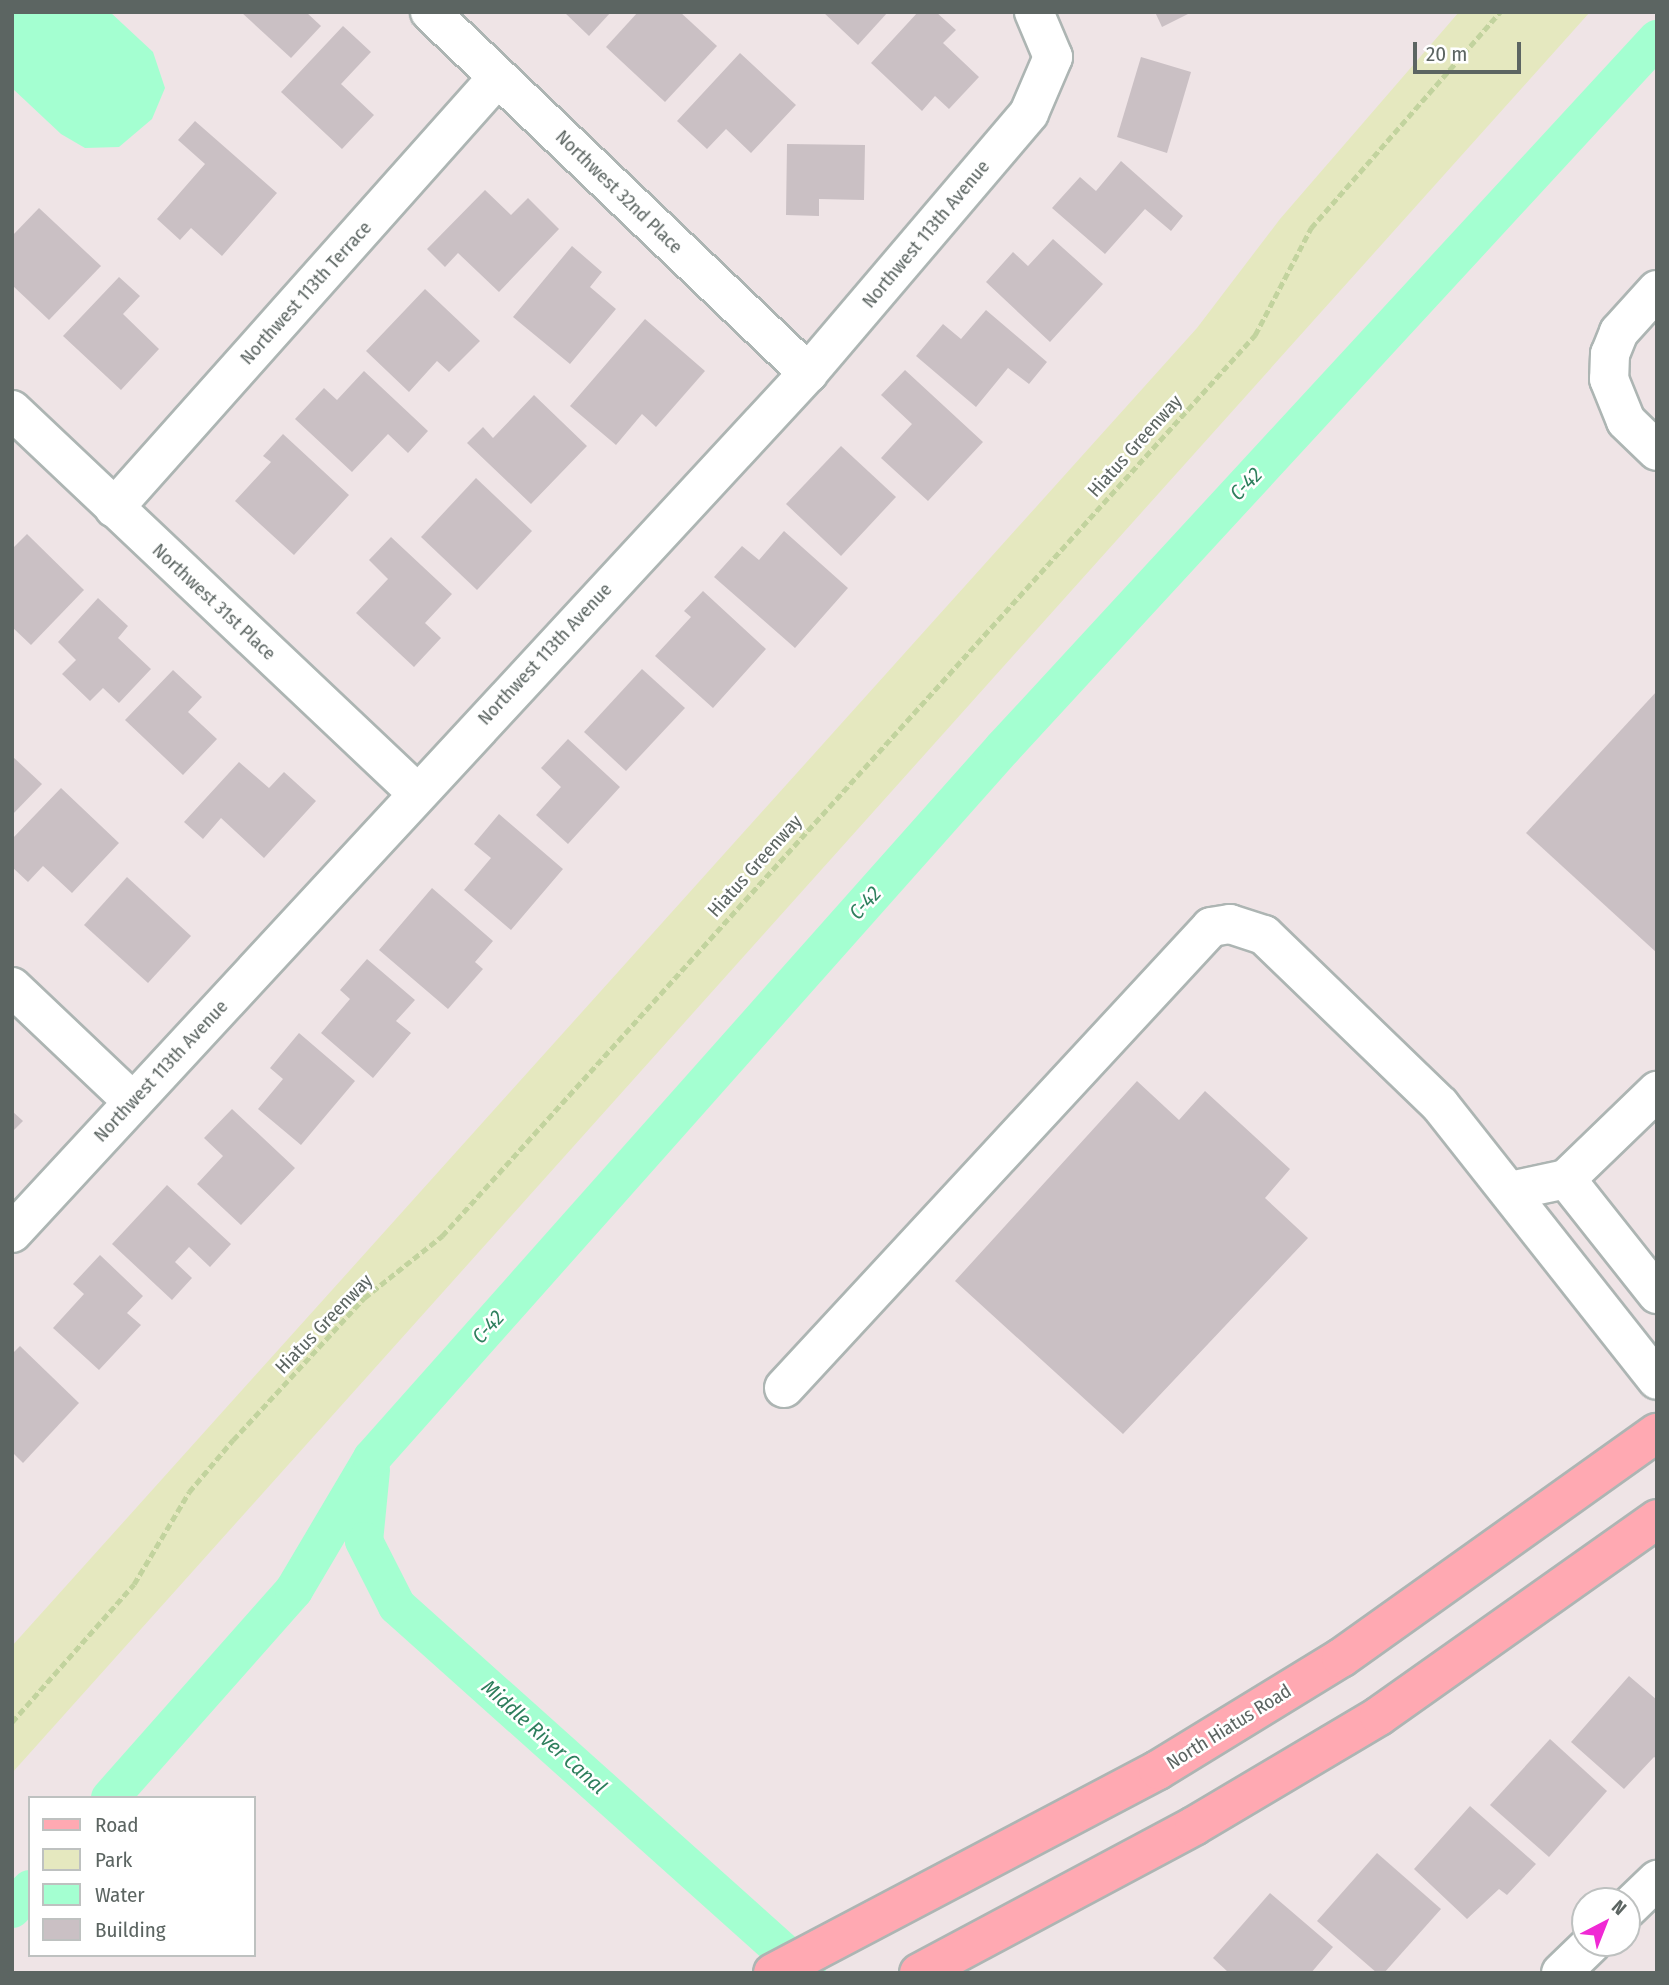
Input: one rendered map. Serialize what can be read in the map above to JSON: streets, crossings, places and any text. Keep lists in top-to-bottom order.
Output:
{
  "streets": {
    "main road": ["North Hiatus Road"],
    "street": [
      "Northwest 32nd Place",
      "Northwest 113th Avenue",
      "Northwest 113th Terrace",
      "Northwest 31st Place"
    ],
    "path": ["Hiatus Greenway"]
  },
  "crossings": [
    ["Northwest 32nd Place", "Northwest 113th Avenue"],
    ["Northwest 32nd Place", "Northwest 113th Terrace"],
    ["Northwest 113th Avenue", "Northwest 31st Place"],
    ["Northwest 113th Terrace", "Northwest 31st Place"]
  ],
  "water": ["C-42", "Middle River Canal"],
  "legend": [
    "Road",
    "Park",
    "Water",
    "Building"
  ],
  "scale_bar": "20 m",
  "north": "top right"
}
